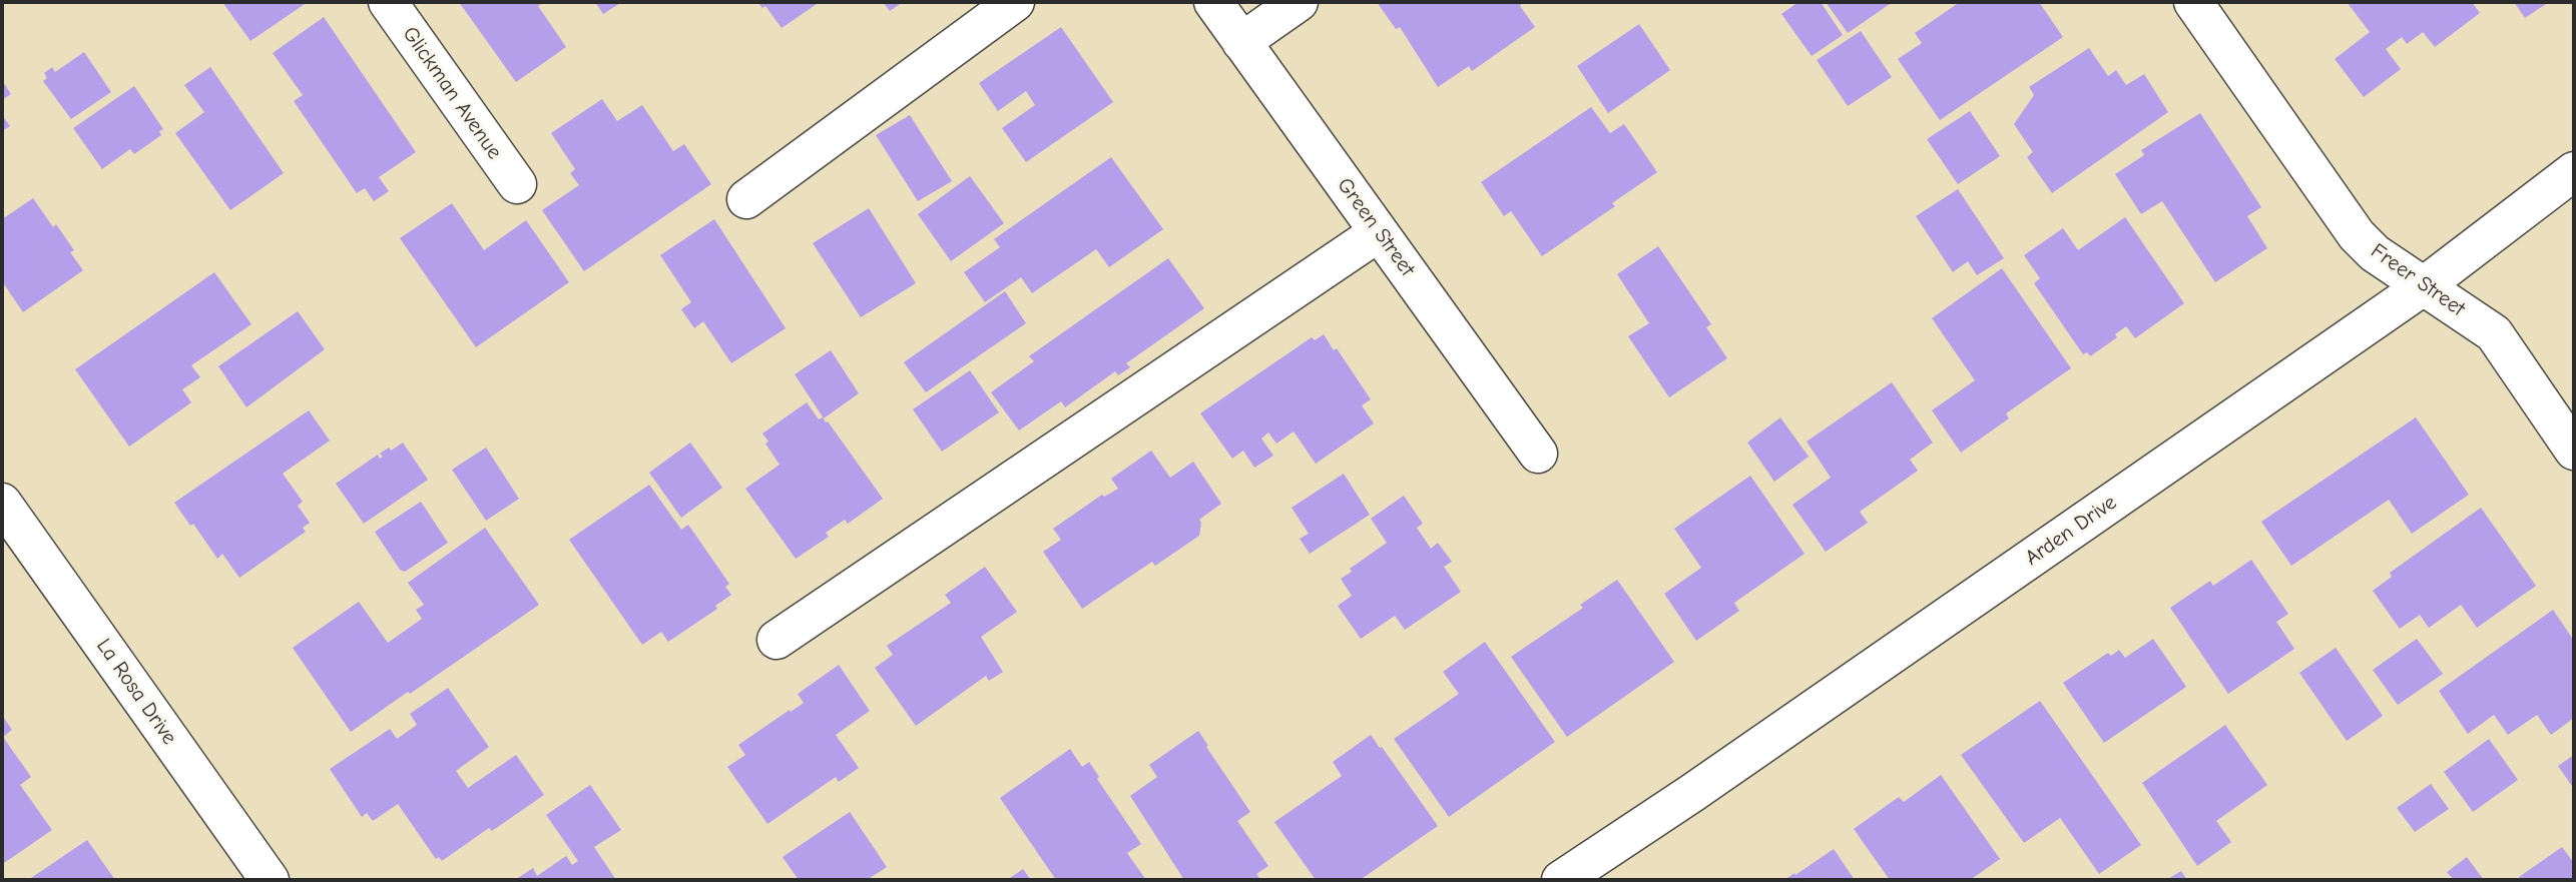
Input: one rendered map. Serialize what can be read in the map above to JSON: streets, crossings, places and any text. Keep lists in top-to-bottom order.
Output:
{
  "streets": {
    "street": [
      "Glickman Avenue",
      "Green Street",
      "Freer Street",
      "Arden Drive",
      "La Rosa Drive"
    ]
  },
  "crossings": [
    ["Freer Street", "Arden Drive"]
  ]
}
